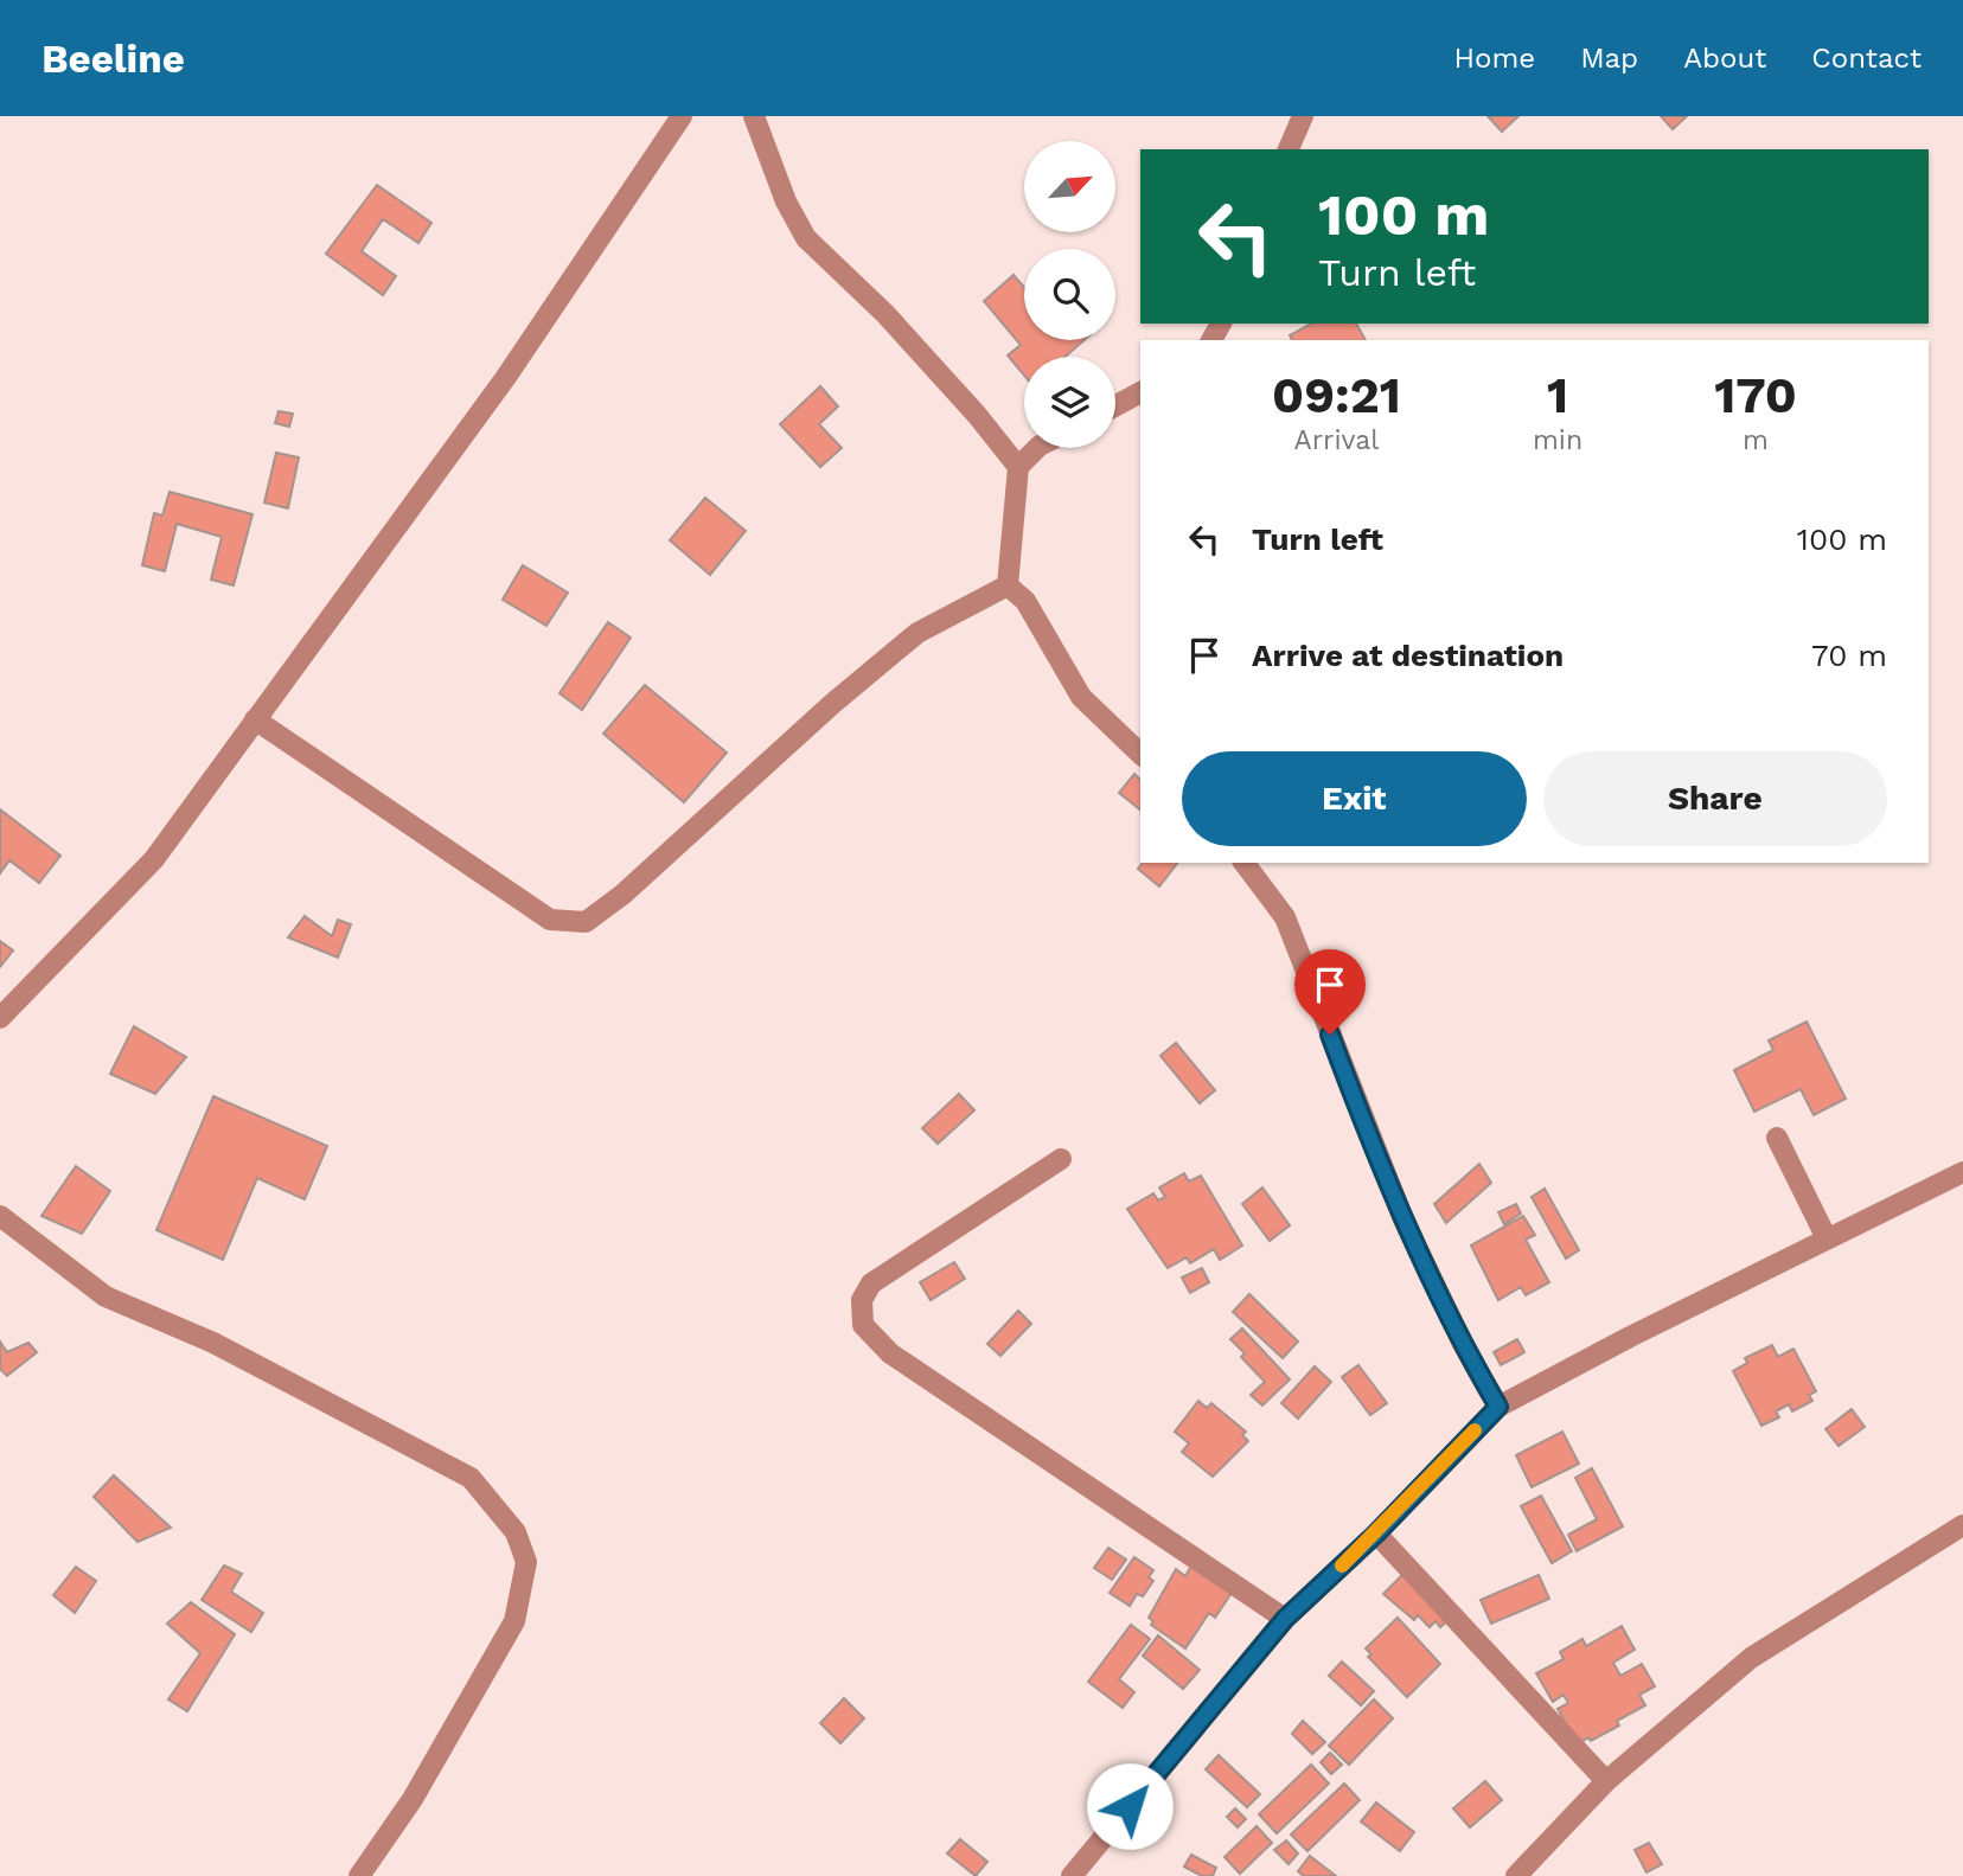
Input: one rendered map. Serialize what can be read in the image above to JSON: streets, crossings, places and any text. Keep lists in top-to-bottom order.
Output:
{
  "north": "top right",
  "page": {
    "header": "Beeline",
    "nav": [
      "Home",
      "Map",
      "About",
      "Contact"
    ],
    "turn": ["100 m", "Turn left"],
    "eta": [
      "09:21",
      "Arrival",
      "1",
      "min",
      "170",
      "m"
    ],
    "list": [
      {
        "name": "Turn left",
        "value": "100 m"
      },
      {
        "name": "Arrive at destination",
        "value": "70 m"
      }
    ],
    "buttons": ["Exit", "Share"]
  }
}
